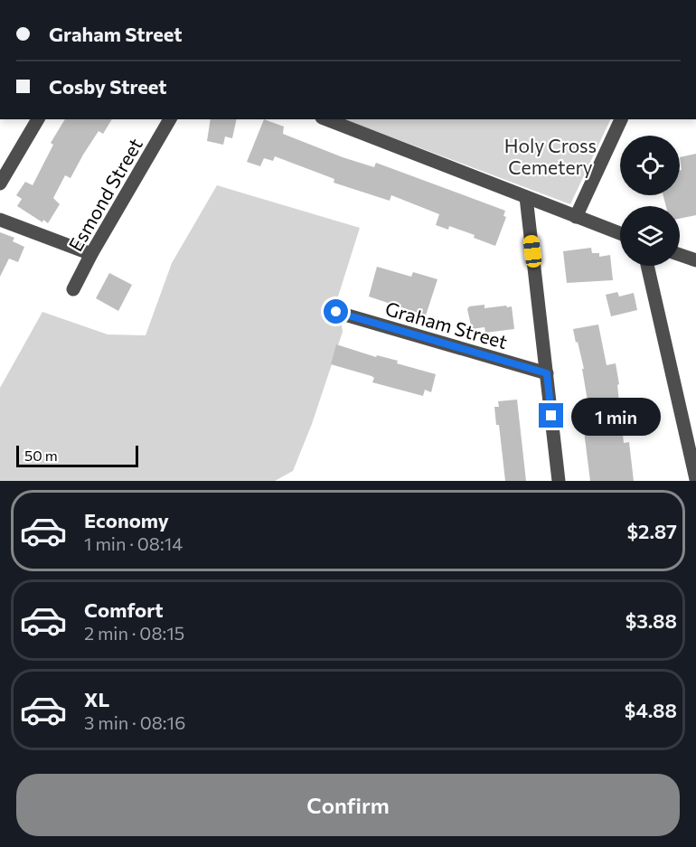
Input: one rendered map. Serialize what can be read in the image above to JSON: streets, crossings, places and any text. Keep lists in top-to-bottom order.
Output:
{
  "streets": {
    "street": ["Esmond Street", "Graham Street"]
  },
  "parks": ["Holy Cross Cemetery"],
  "scale_bar": "50 m",
  "page": {
    "banner": ["Graham Street", "Cosby Street"],
    "bubble": "1 min",
    "scale": "50 m",
    "list": [
      {
        "name": "Economy",
        "note": "1 min · 08:14",
        "value": "$2.87"
      },
      {
        "name": "Comfort",
        "note": "2 min · 08:15",
        "value": "$3.88"
      },
      {
        "name": "XL",
        "note": "3 min · 08:16",
        "value": "$4.88"
      }
    ],
    "buttons": "Confirm"
  }
}
